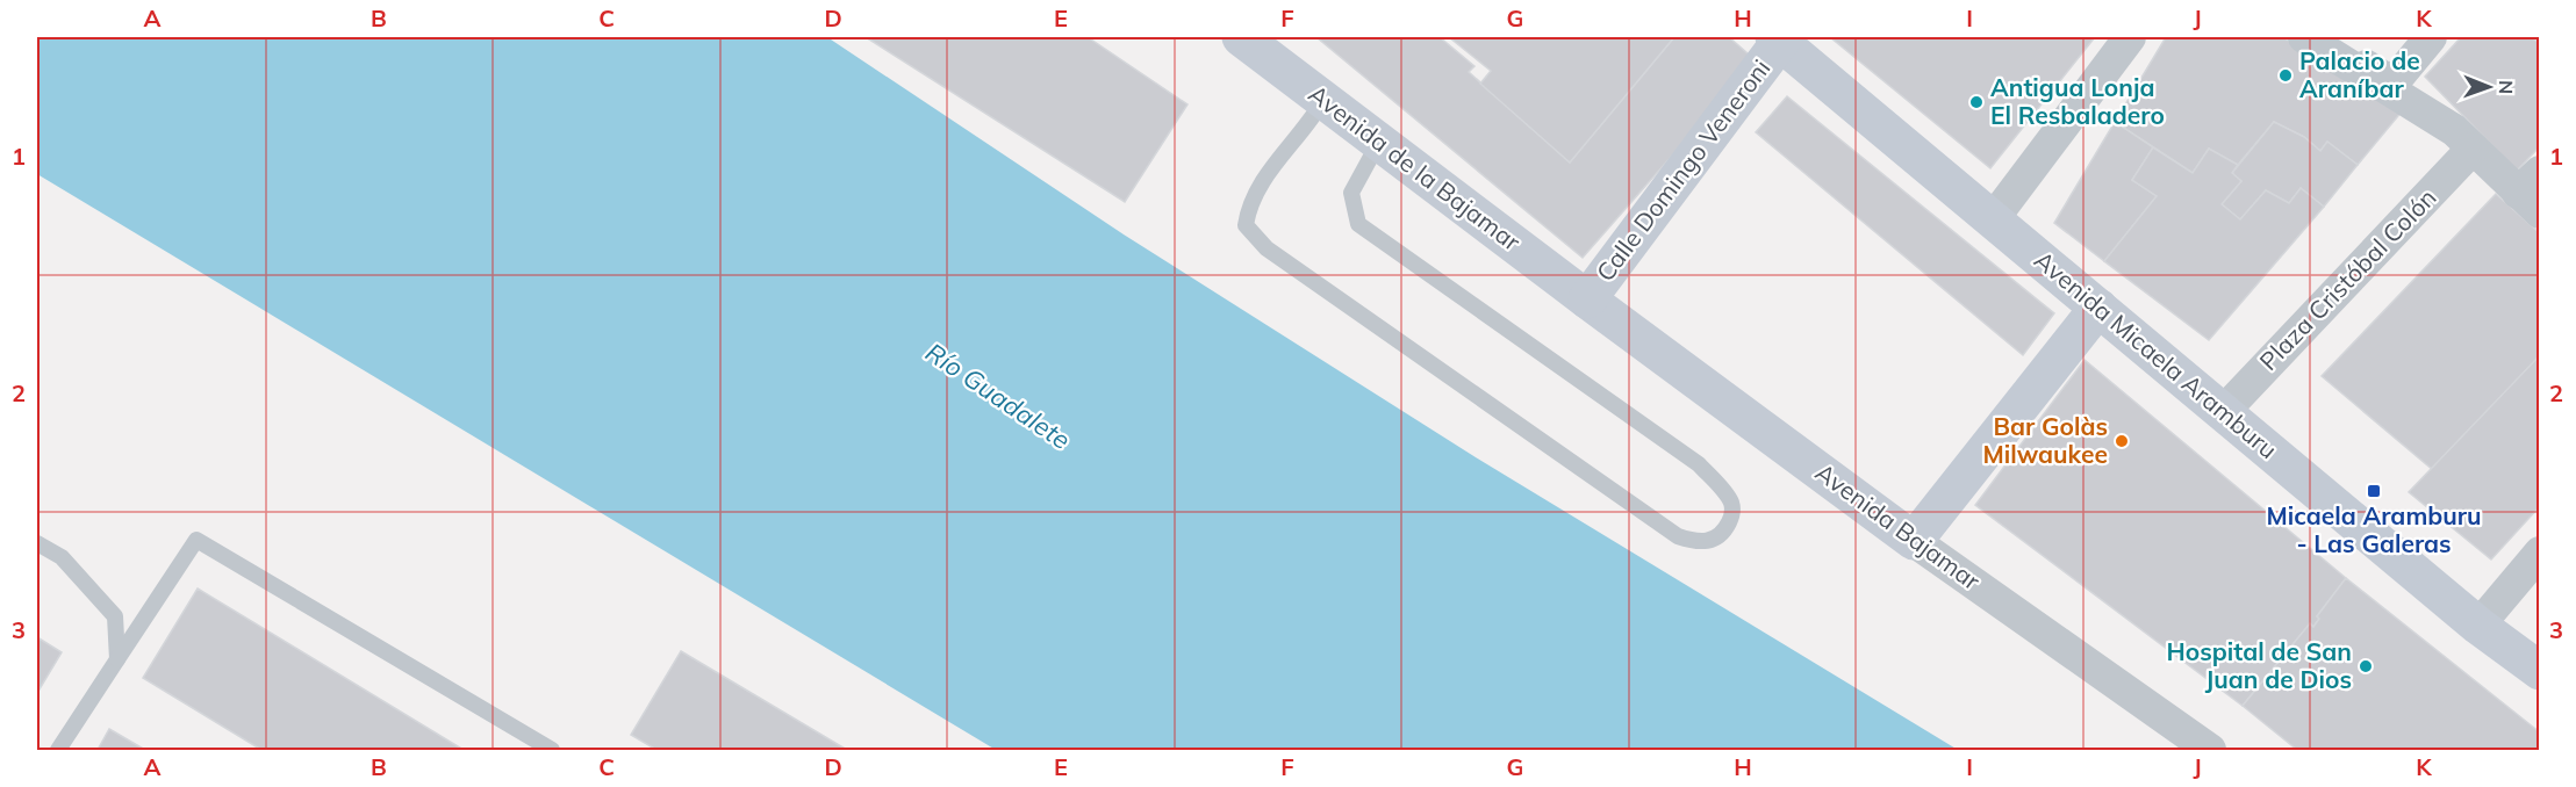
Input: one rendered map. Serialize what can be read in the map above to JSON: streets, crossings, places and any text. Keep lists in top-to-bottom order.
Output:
{
  "streets": {
    "street": [
      "Avenida de la Bajamar",
      "Calle Domingo Veneroni",
      "Plaza Cristóbal Colón",
      "Avenida Micaela Aramburu",
      "Avenida Bajamar"
    ]
  },
  "crossings": [
    ["Avenida de la Bajamar", "Calle Domingo Veneroni"],
    ["Avenida de la Bajamar", "Avenida Bajamar"],
    ["Calle Domingo Veneroni", "Avenida Micaela Aramburu"],
    ["Calle Domingo Veneroni", "Avenida Bajamar"],
    ["Plaza Cristóbal Colón", "Avenida Micaela Aramburu"]
  ],
  "water": ["Río Guadalete"],
  "places": {
    "other": [
      "Palacio de Araníbar",
      "Antigua Lonja El Resbaladero",
      "Bar Golàs Milwaukee",
      "Hospital de San Juan de Dios"
    ],
    "transit": ["Micaela Aramburu - Las Galeras"]
  },
  "north": "right",
  "grid": {
    "columns": [
      "A",
      "B",
      "C",
      "D",
      "E",
      "F",
      "G",
      "H",
      "I",
      "J",
      "K"
    ],
    "rows": ["1", "2", "3"]
  }
}
